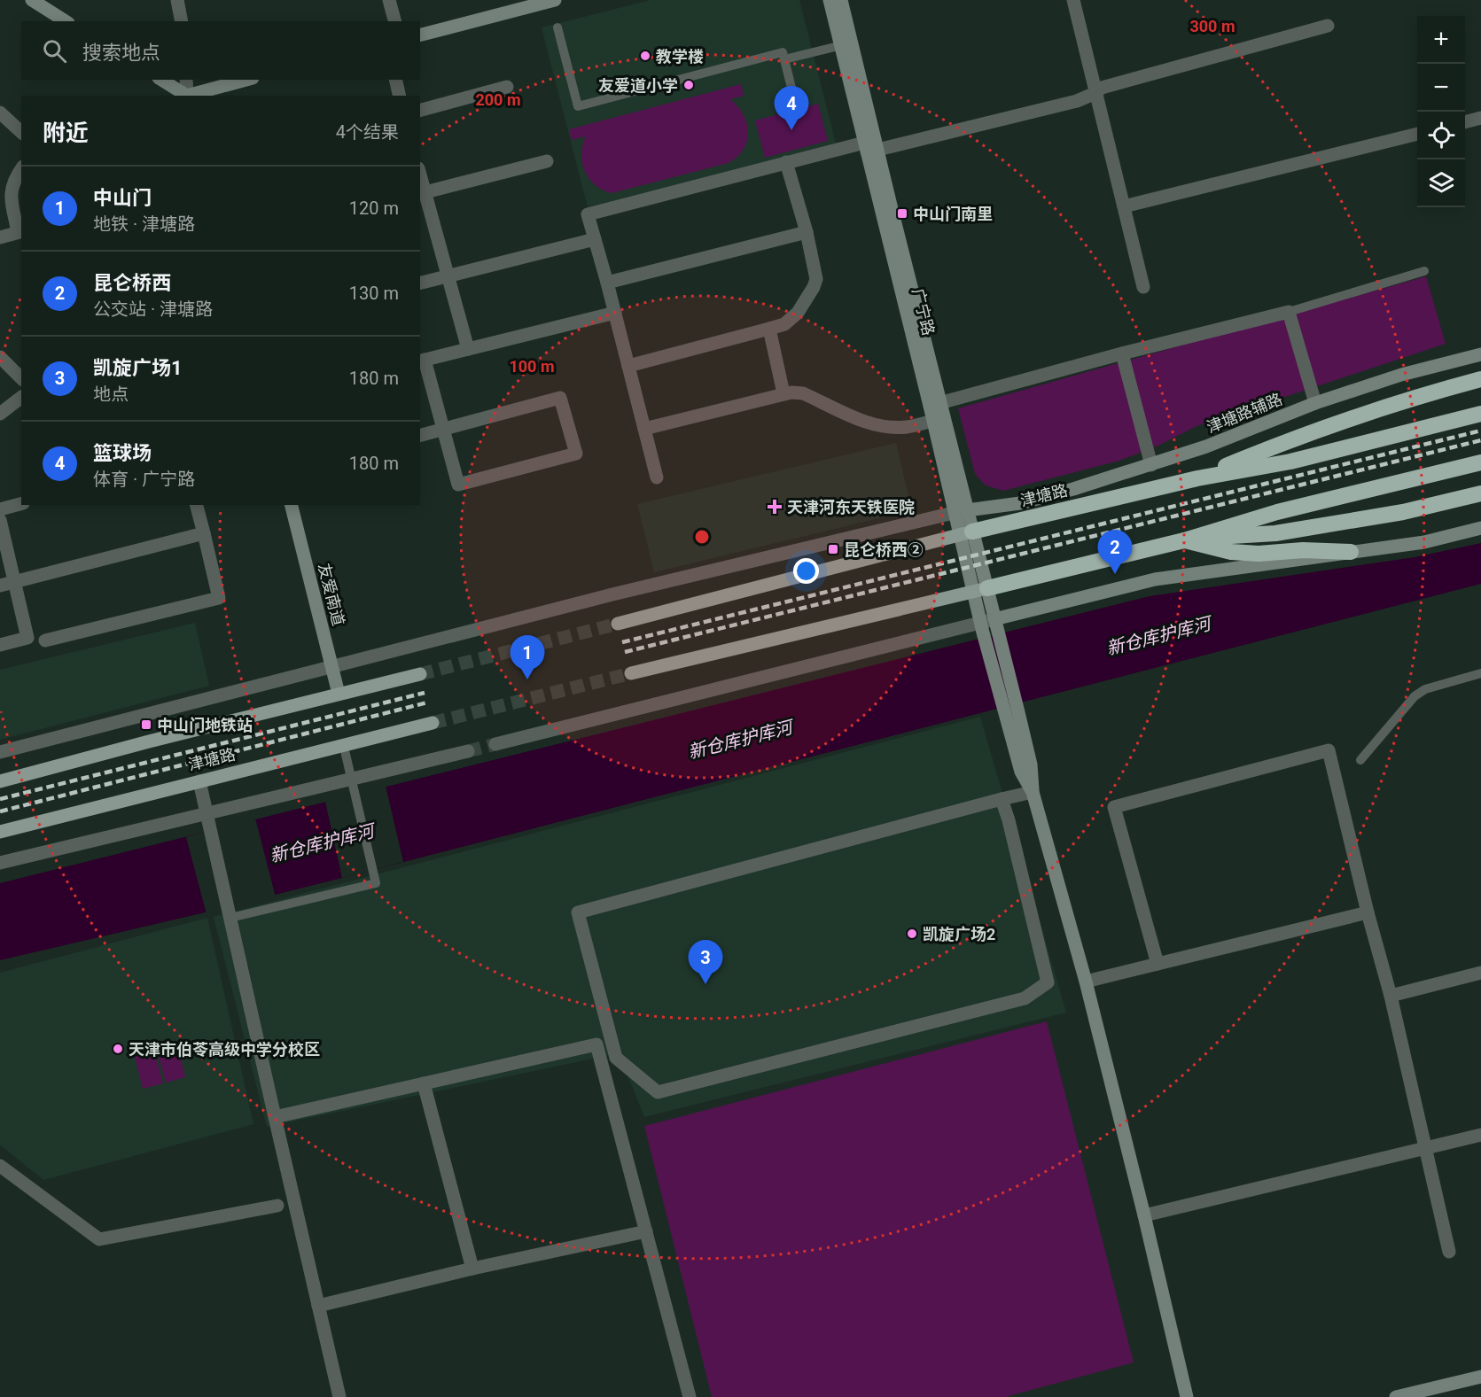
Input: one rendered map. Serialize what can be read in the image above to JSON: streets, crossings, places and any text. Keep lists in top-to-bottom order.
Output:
{
  "streets": {
    "highway": ["津塘路"],
    "street": ["广宁路", "津塘路辅路", "友爱南道"]
  },
  "crossings": [
    ["广宁路", "津塘路"],
    ["津塘路", "友爱南道"]
  ],
  "water": ["新仓库护库河"],
  "places": {
    "other": [
      "教学楼",
      "友爱道小学",
      "凯旋广场2",
      "天津市伯苓高级中学分校区"
    ],
    "transit": ["中山门南里", "昆仑桥西②", "中山门地铁站"],
    "health": ["天津河东天铁医院"]
  },
  "page": {
    "map_buttons": ["+", "−"],
    "search": "搜索地点",
    "pins": [
      "4",
      "2",
      "1",
      "3"
    ],
    "heading": ["附近", "4个结果"],
    "list": [
      {
        "mark": "1",
        "name": "中山门",
        "note": "地铁 · 津塘路",
        "value": "120 m"
      },
      {
        "mark": "2",
        "name": "昆仑桥西",
        "note": "公交站 · 津塘路",
        "value": "130 m"
      },
      {
        "mark": "3",
        "name": "凯旋广场1",
        "note": "地点",
        "value": "180 m"
      },
      {
        "mark": "4",
        "name": "篮球场",
        "note": "体育 · 广宁路",
        "value": "180 m"
      }
    ]
  },
  "rings": ["300 m", "200 m", "100 m"]
}
